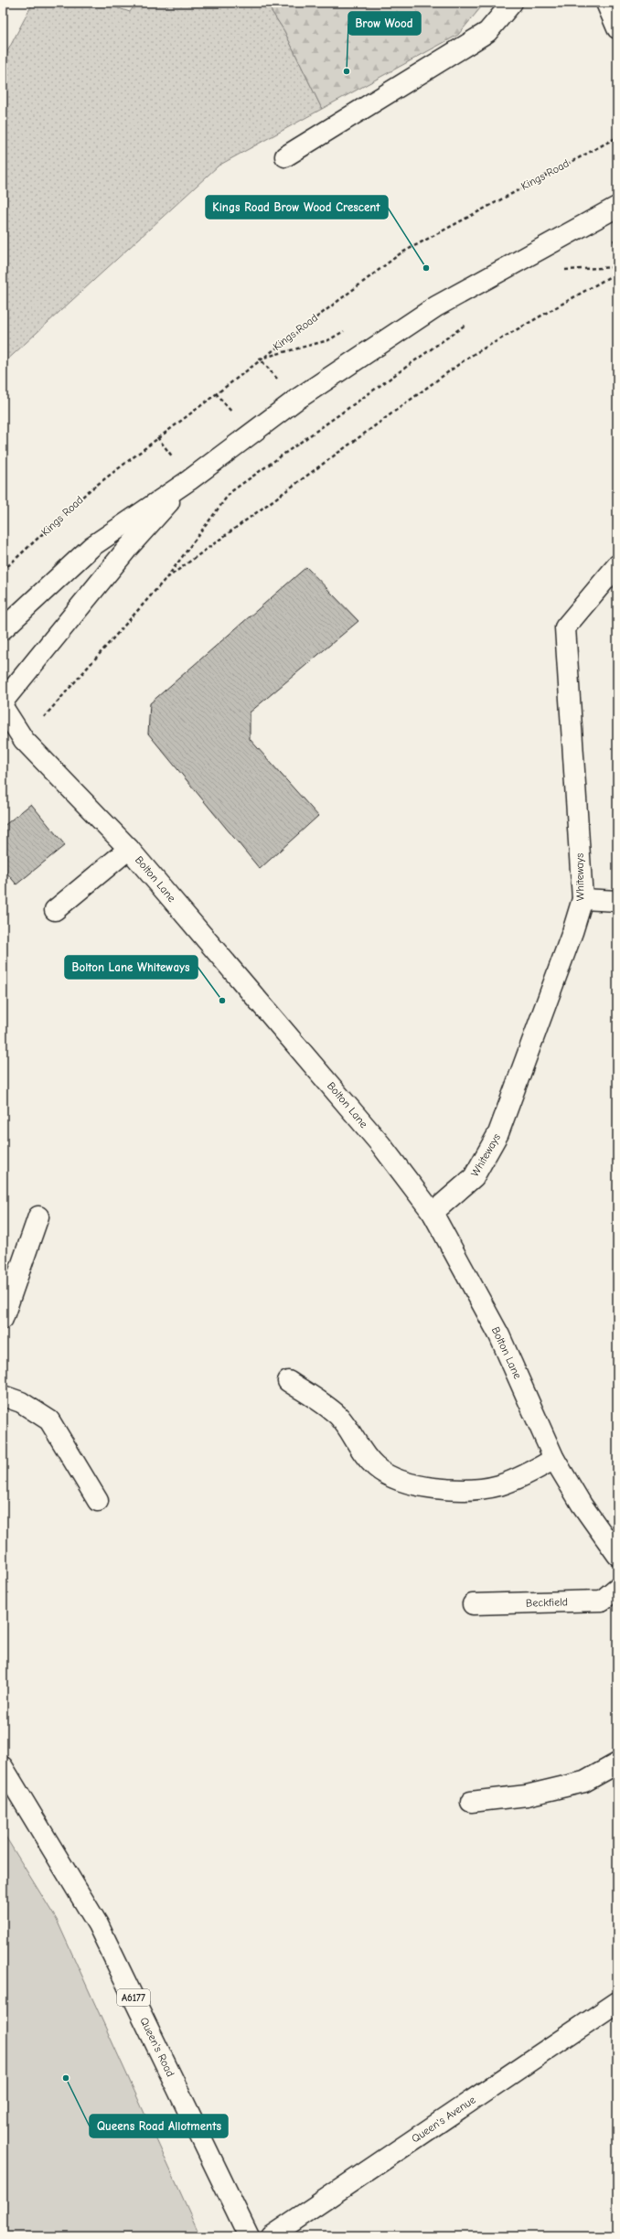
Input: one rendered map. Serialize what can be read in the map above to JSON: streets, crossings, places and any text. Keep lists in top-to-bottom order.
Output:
{
  "streets": {
    "main road": [
      "Whiteways",
      "Bolton Lane",
      "Beckfield",
      "A6177",
      "Queen's Road",
      "Queen's Avenue"
    ],
    "path": ["Kings Road"]
  },
  "crossings": [
    ["Whiteways", "Bolton Lane"]
  ],
  "places": [
    "Brow Wood",
    "Kings Road Brow Wood Crescent",
    "Bolton Lane Whiteways",
    "Queens Road Allotments"
  ]
}
